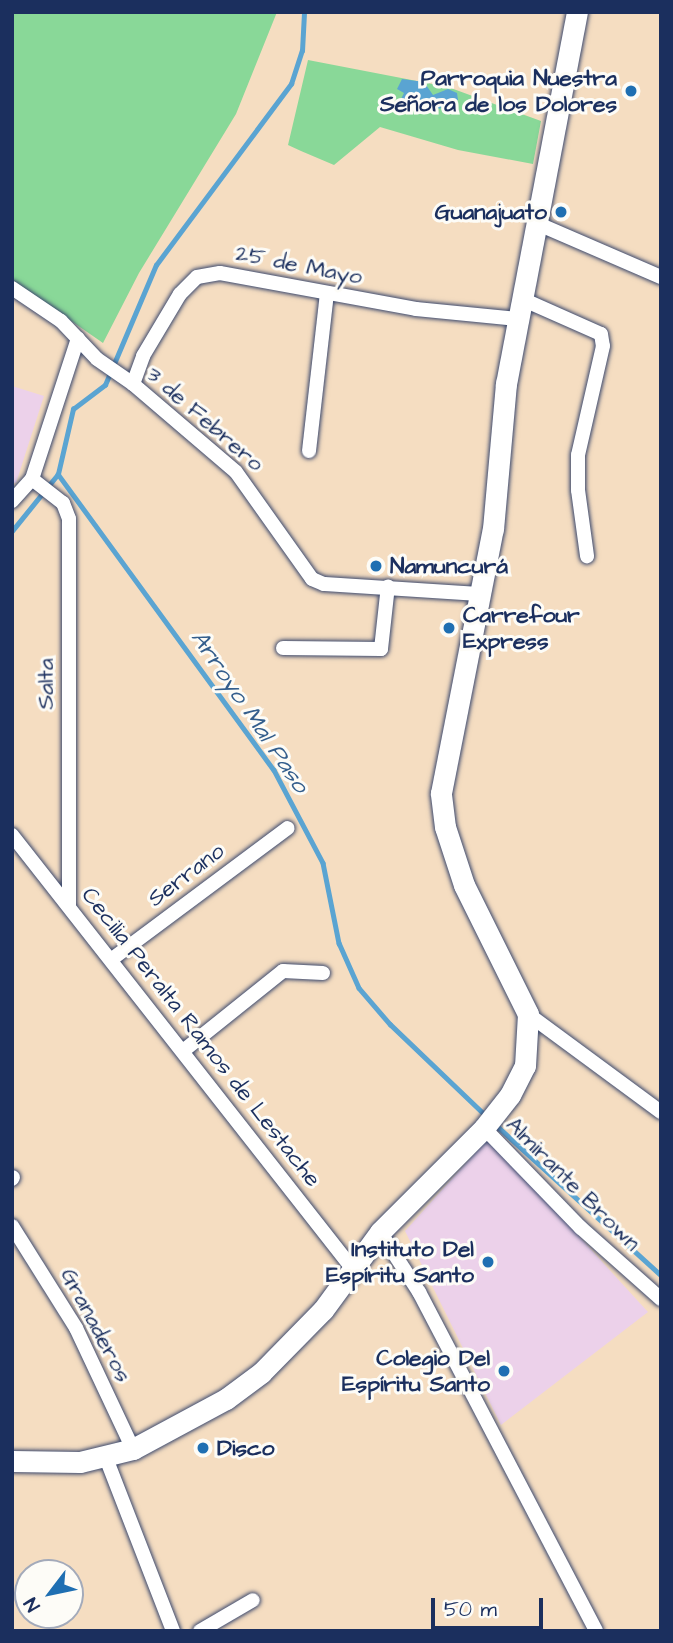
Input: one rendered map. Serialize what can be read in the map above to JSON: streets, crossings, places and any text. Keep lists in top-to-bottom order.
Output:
{
  "streets": {
    "street": [
      "25 de Mayo",
      "3 de Febrero",
      "Salta",
      "Serrano",
      "Cecilia Peralta Ramos de Lestache",
      "Almirante Brown",
      "Granaderos"
    ]
  },
  "crossings": [
    ["25 de Mayo", "3 de Febrero"],
    ["Salta", "Cecilia Peralta Ramos de Lestache"],
    ["Serrano", "Cecilia Peralta Ramos de Lestache"]
  ],
  "water": ["Arroyo Mal Paso"],
  "places": [
    "Parroquia Nuestra Señora de los Dolores",
    "Guanajuato",
    "Namuncurá",
    "Carrefour Express",
    "Instituto Del Espíritu Santo",
    "Colegio Del Espíritu Santo",
    "Disco"
  ],
  "scale_bar": "50 m",
  "north": "bottom left"
}
